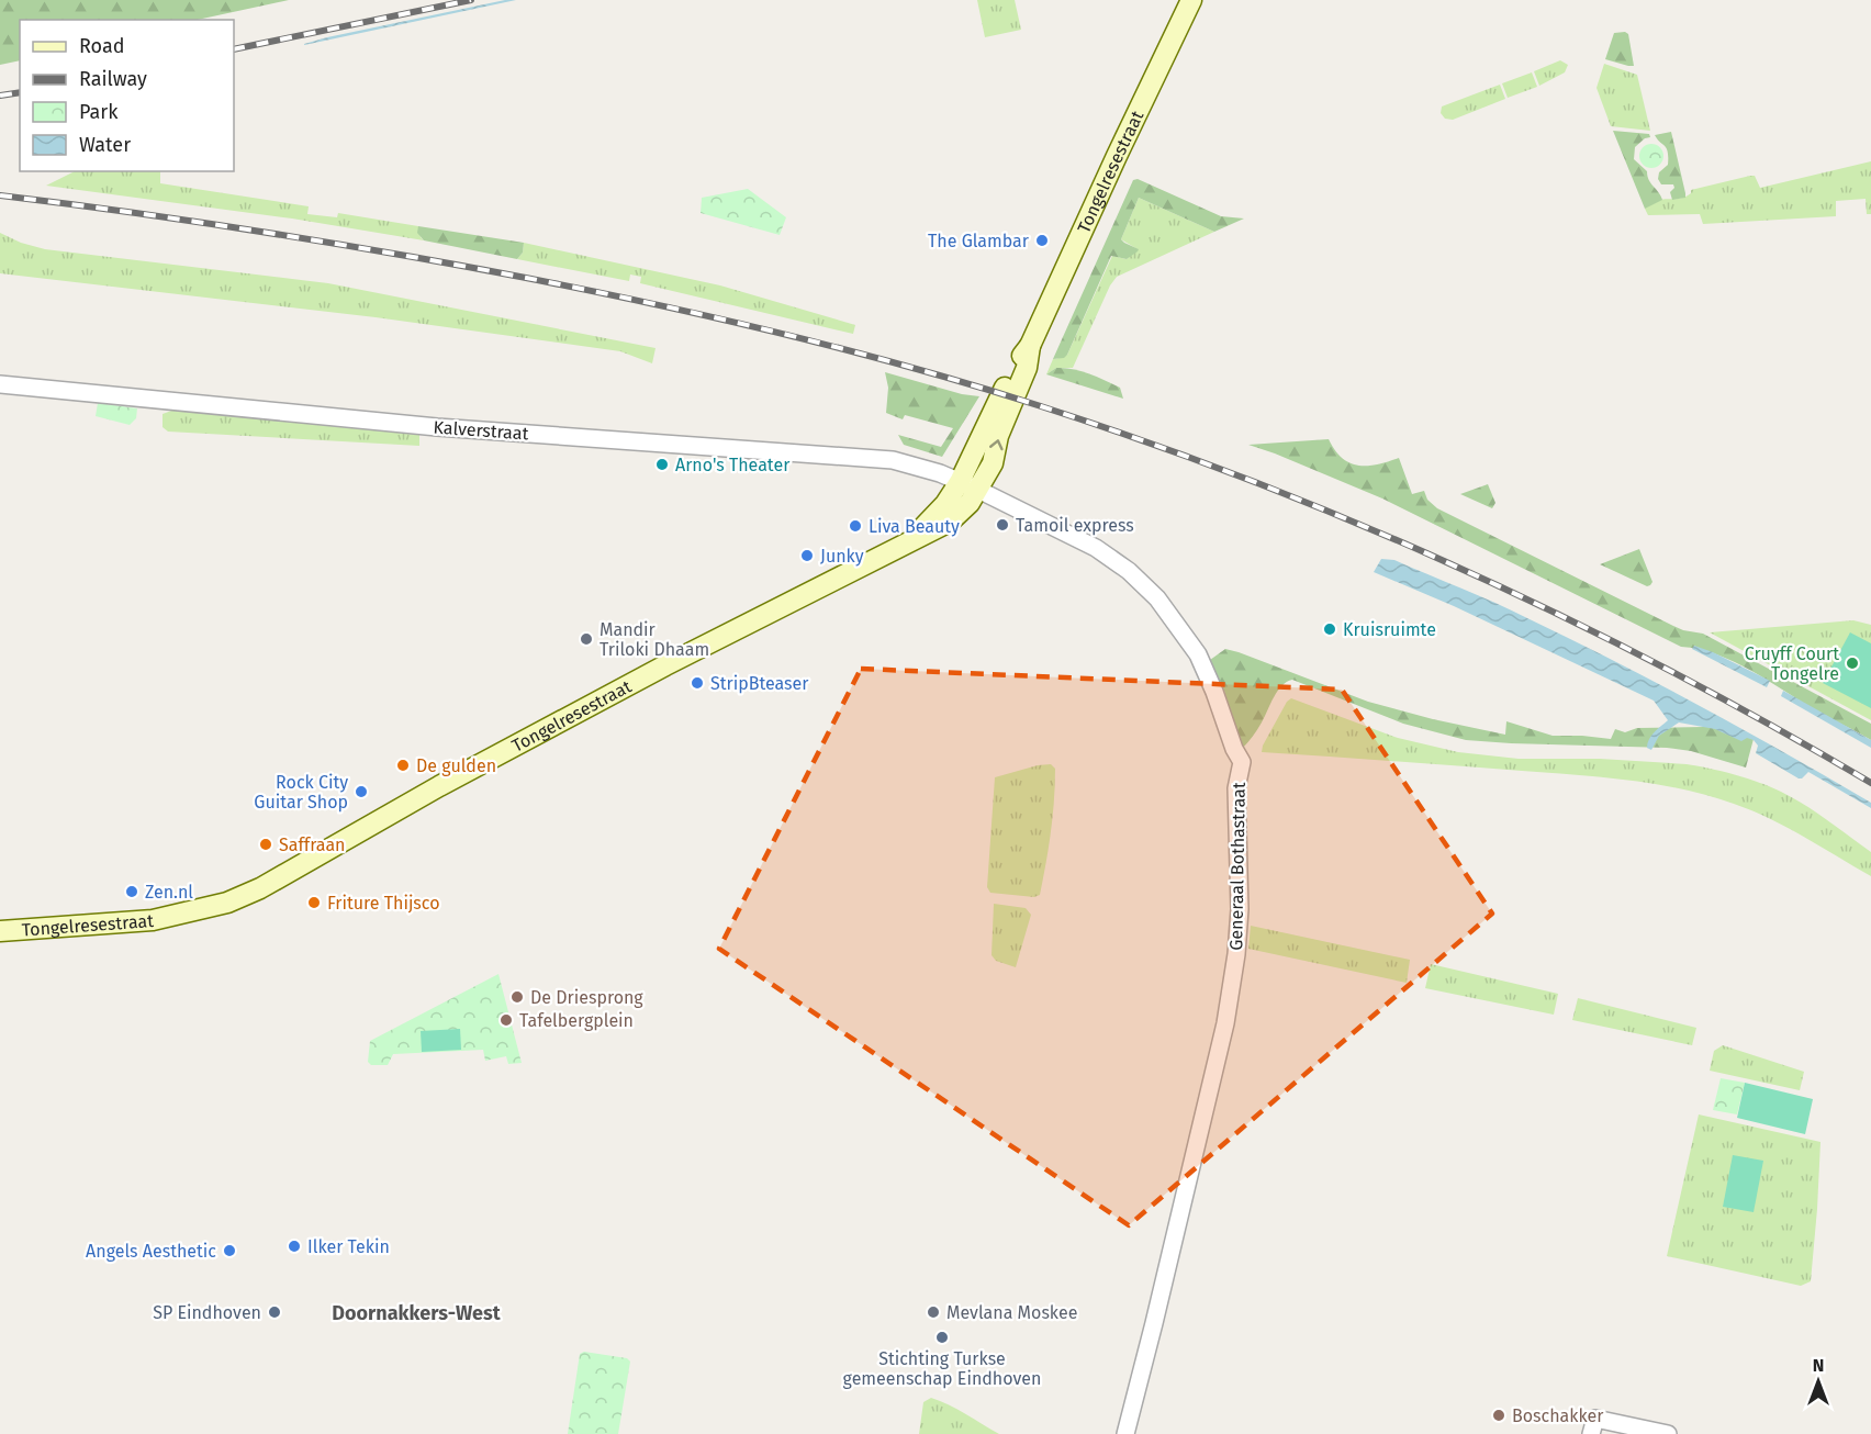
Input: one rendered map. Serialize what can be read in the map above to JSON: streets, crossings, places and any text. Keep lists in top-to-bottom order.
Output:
{
  "streets": {
    "main road": ["Tongelresestraat"],
    "street": ["Kalverstraat", "Generaal Bothastraat"]
  },
  "crossings": [
    ["Tongelresestraat", "Kalverstraat"],
    ["Tongelresestraat", "Generaal Bothastraat"],
    ["Kalverstraat", "Generaal Bothastraat"]
  ],
  "districts": ["Doornakkers-West"],
  "places": [
    "The Glambar",
    "Arno's Theater",
    "Tamoil express",
    "Liva Beauty",
    "Junky",
    "Kruisruimte",
    "Mandir Triloki Dhaam",
    "Cruyff Court Tongelre",
    "StripBteaser",
    "De gulden",
    "Rock City Guitar Shop",
    "Saffraan",
    "Zen.nl",
    "Friture Thijsco",
    "De Driesprong",
    "Tafelbergplein",
    "Ilker Tekin",
    "Angels Aesthetic",
    "SP Eindhoven",
    "Mevlana Moskee",
    "Stichting Turkse gemeenschap Eindhoven",
    "Boschakker"
  ],
  "legend": [
    "Road",
    "Railway",
    "Park",
    "Water"
  ],
  "north": "top"
}
